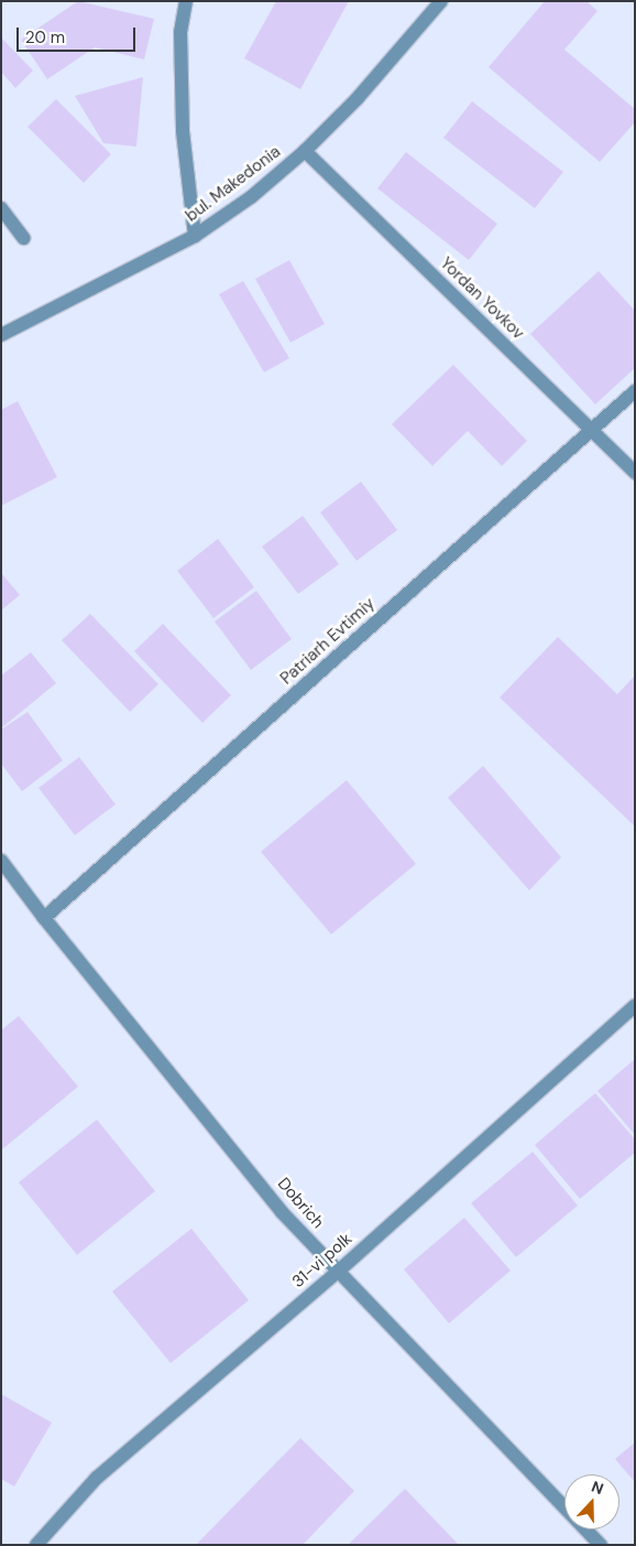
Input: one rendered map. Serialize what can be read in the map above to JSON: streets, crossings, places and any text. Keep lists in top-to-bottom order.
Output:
{
  "streets": {
    "street": [
      "bul. Makedonia",
      "Yordan Yovkov",
      "Patriarh Evtimiy",
      "Dobrich",
      "31-vi polk"
    ]
  },
  "crossings": [
    ["bul. Makedonia", "Yordan Yovkov"],
    ["Yordan Yovkov", "Patriarh Evtimiy"],
    ["Patriarh Evtimiy", "Dobrich"],
    ["Dobrich", "31-vi polk"]
  ],
  "scale_bar": "20 m",
  "north": "top"
}
